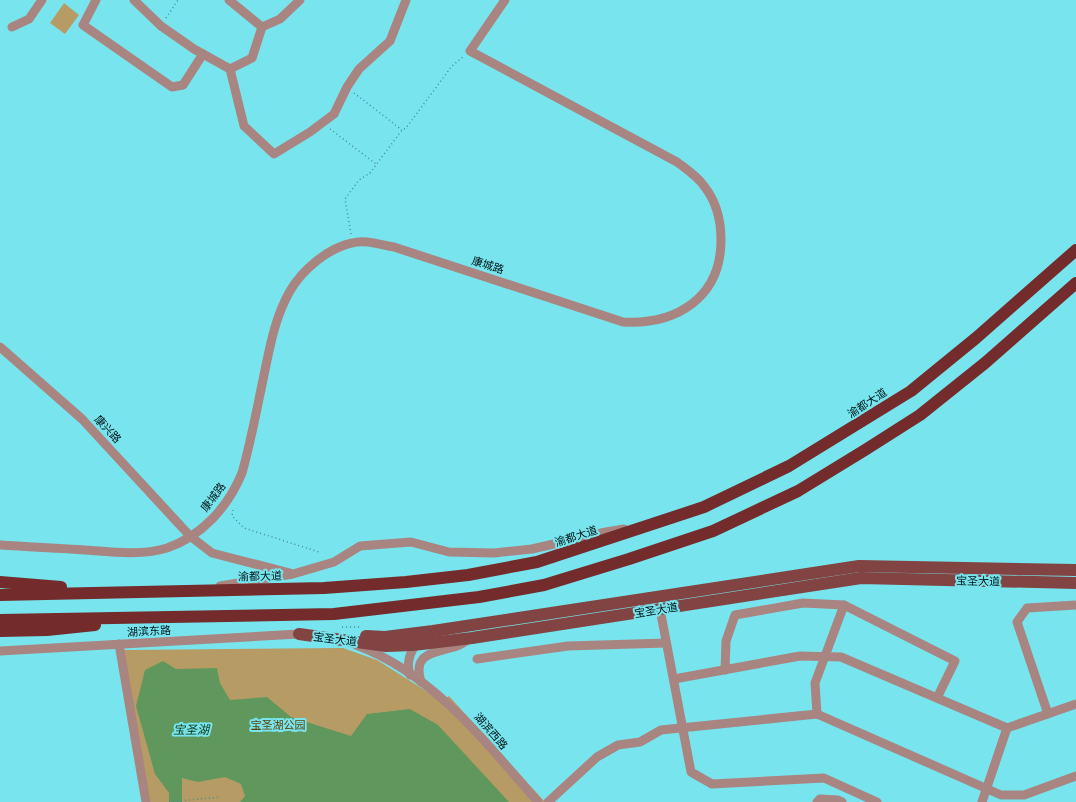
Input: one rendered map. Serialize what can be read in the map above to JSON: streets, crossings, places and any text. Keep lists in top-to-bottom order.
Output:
{
  "streets": {
    "highway": ["渝都大道"],
    "main road": ["宝圣大道"],
    "street": [
      "康城路",
      "康兴路",
      "湖滨东路",
      "湖滨西路"
    ]
  },
  "crossings": [
    ["康城路", "康兴路"],
    ["宝圣大道", "湖滨东路"],
    ["宝圣大道", "湖滨西路"]
  ],
  "water": ["宝圣湖"],
  "parks": ["宝圣湖公园"]
}
